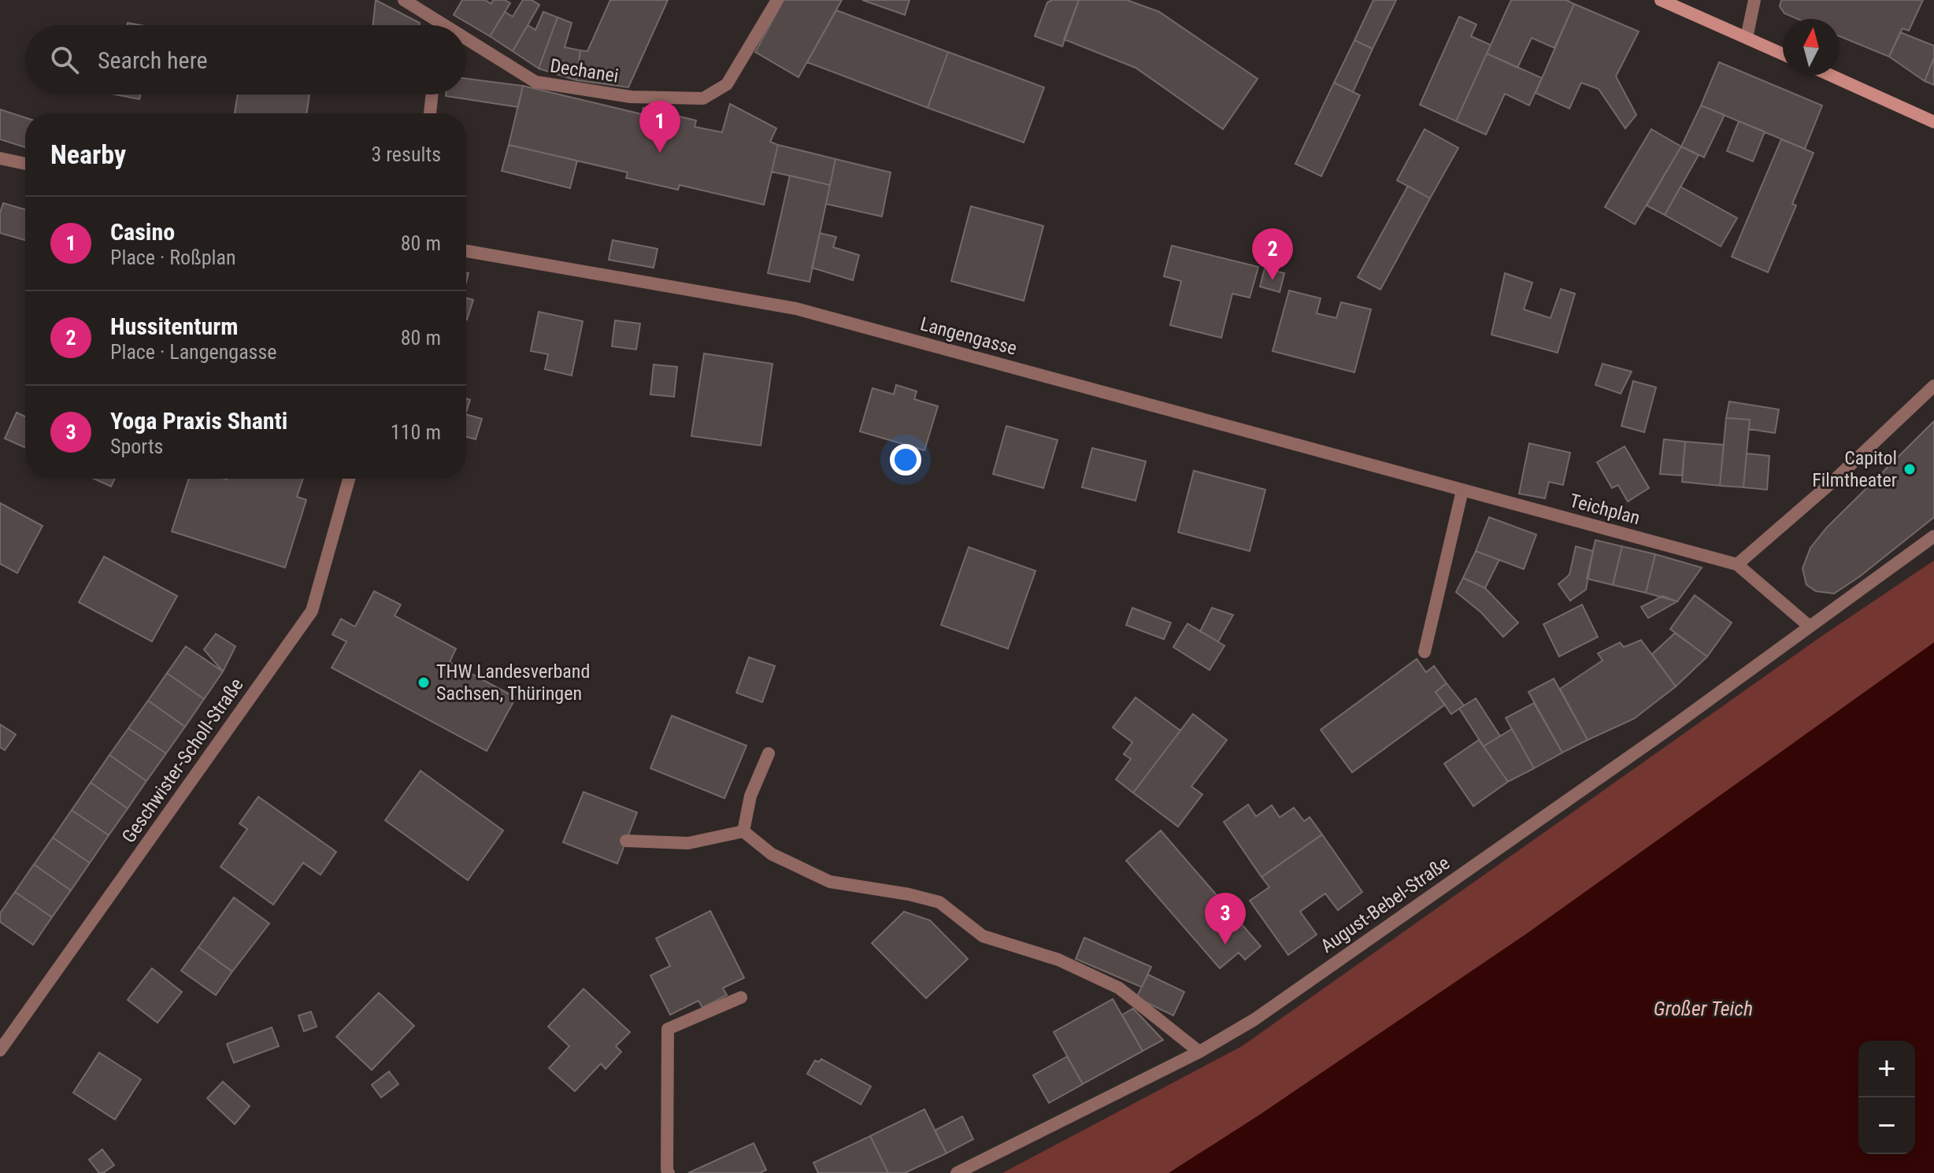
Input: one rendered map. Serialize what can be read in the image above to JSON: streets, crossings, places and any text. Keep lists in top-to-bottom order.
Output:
{
  "streets": {
    "street": [
      "Dechanei",
      "Langengasse",
      "Teichplan",
      "Geschwister-Scholl-Straße",
      "August-Bebel-Straße"
    ]
  },
  "crossings": [
    ["Langengasse", "Teichplan"],
    ["Teichplan", "August-Bebel-Straße"]
  ],
  "water": ["Großer Teich"],
  "places": ["Capitol Filmtheater", "THW Landesverband Sachsen, Thüringen"],
  "north": "top",
  "page": {
    "search": "Search here",
    "pins": ["1", "2", "3"],
    "heading": ["Nearby", "3 results"],
    "list": [
      {
        "mark": "1",
        "name": "Casino",
        "note": "Place · Roßplan",
        "value": "80 m"
      },
      {
        "mark": "2",
        "name": "Hussitenturm",
        "note": "Place · Langengasse",
        "value": "80 m"
      },
      {
        "mark": "3",
        "name": "Yoga Praxis Shanti",
        "note": "Sports",
        "value": "110 m"
      }
    ],
    "map_buttons": ["+", "−"]
  }
}
